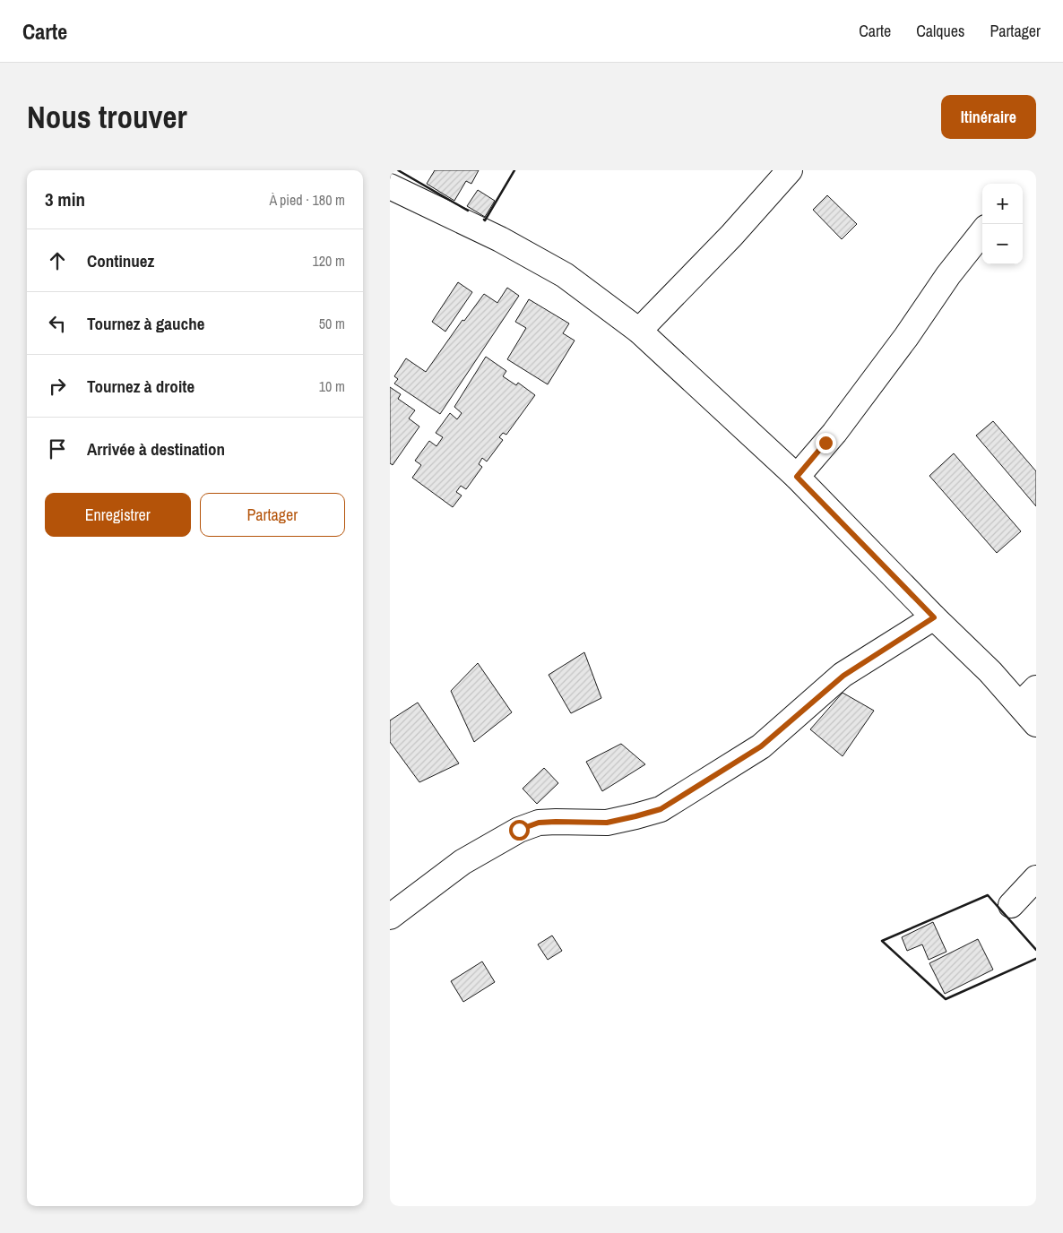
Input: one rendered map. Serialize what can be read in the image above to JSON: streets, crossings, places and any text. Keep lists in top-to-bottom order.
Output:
{
  "page": {
    "header": "Carte",
    "nav": ["Carte", "Calques", "Partager"],
    "buttons": [
      "Itinéraire",
      ["Enregistrer", "Partager"]
    ],
    "title": "Nous trouver",
    "heading": ["3 min", "À pied · 180 m"],
    "map_buttons": ["+", "−"],
    "list": [
      ["Continuez", "120 m"],
      ["Tournez à gauche", "50 m"],
      ["Tournez à droite", "10 m"],
      "Arrivée à destination"
    ]
  }
}
